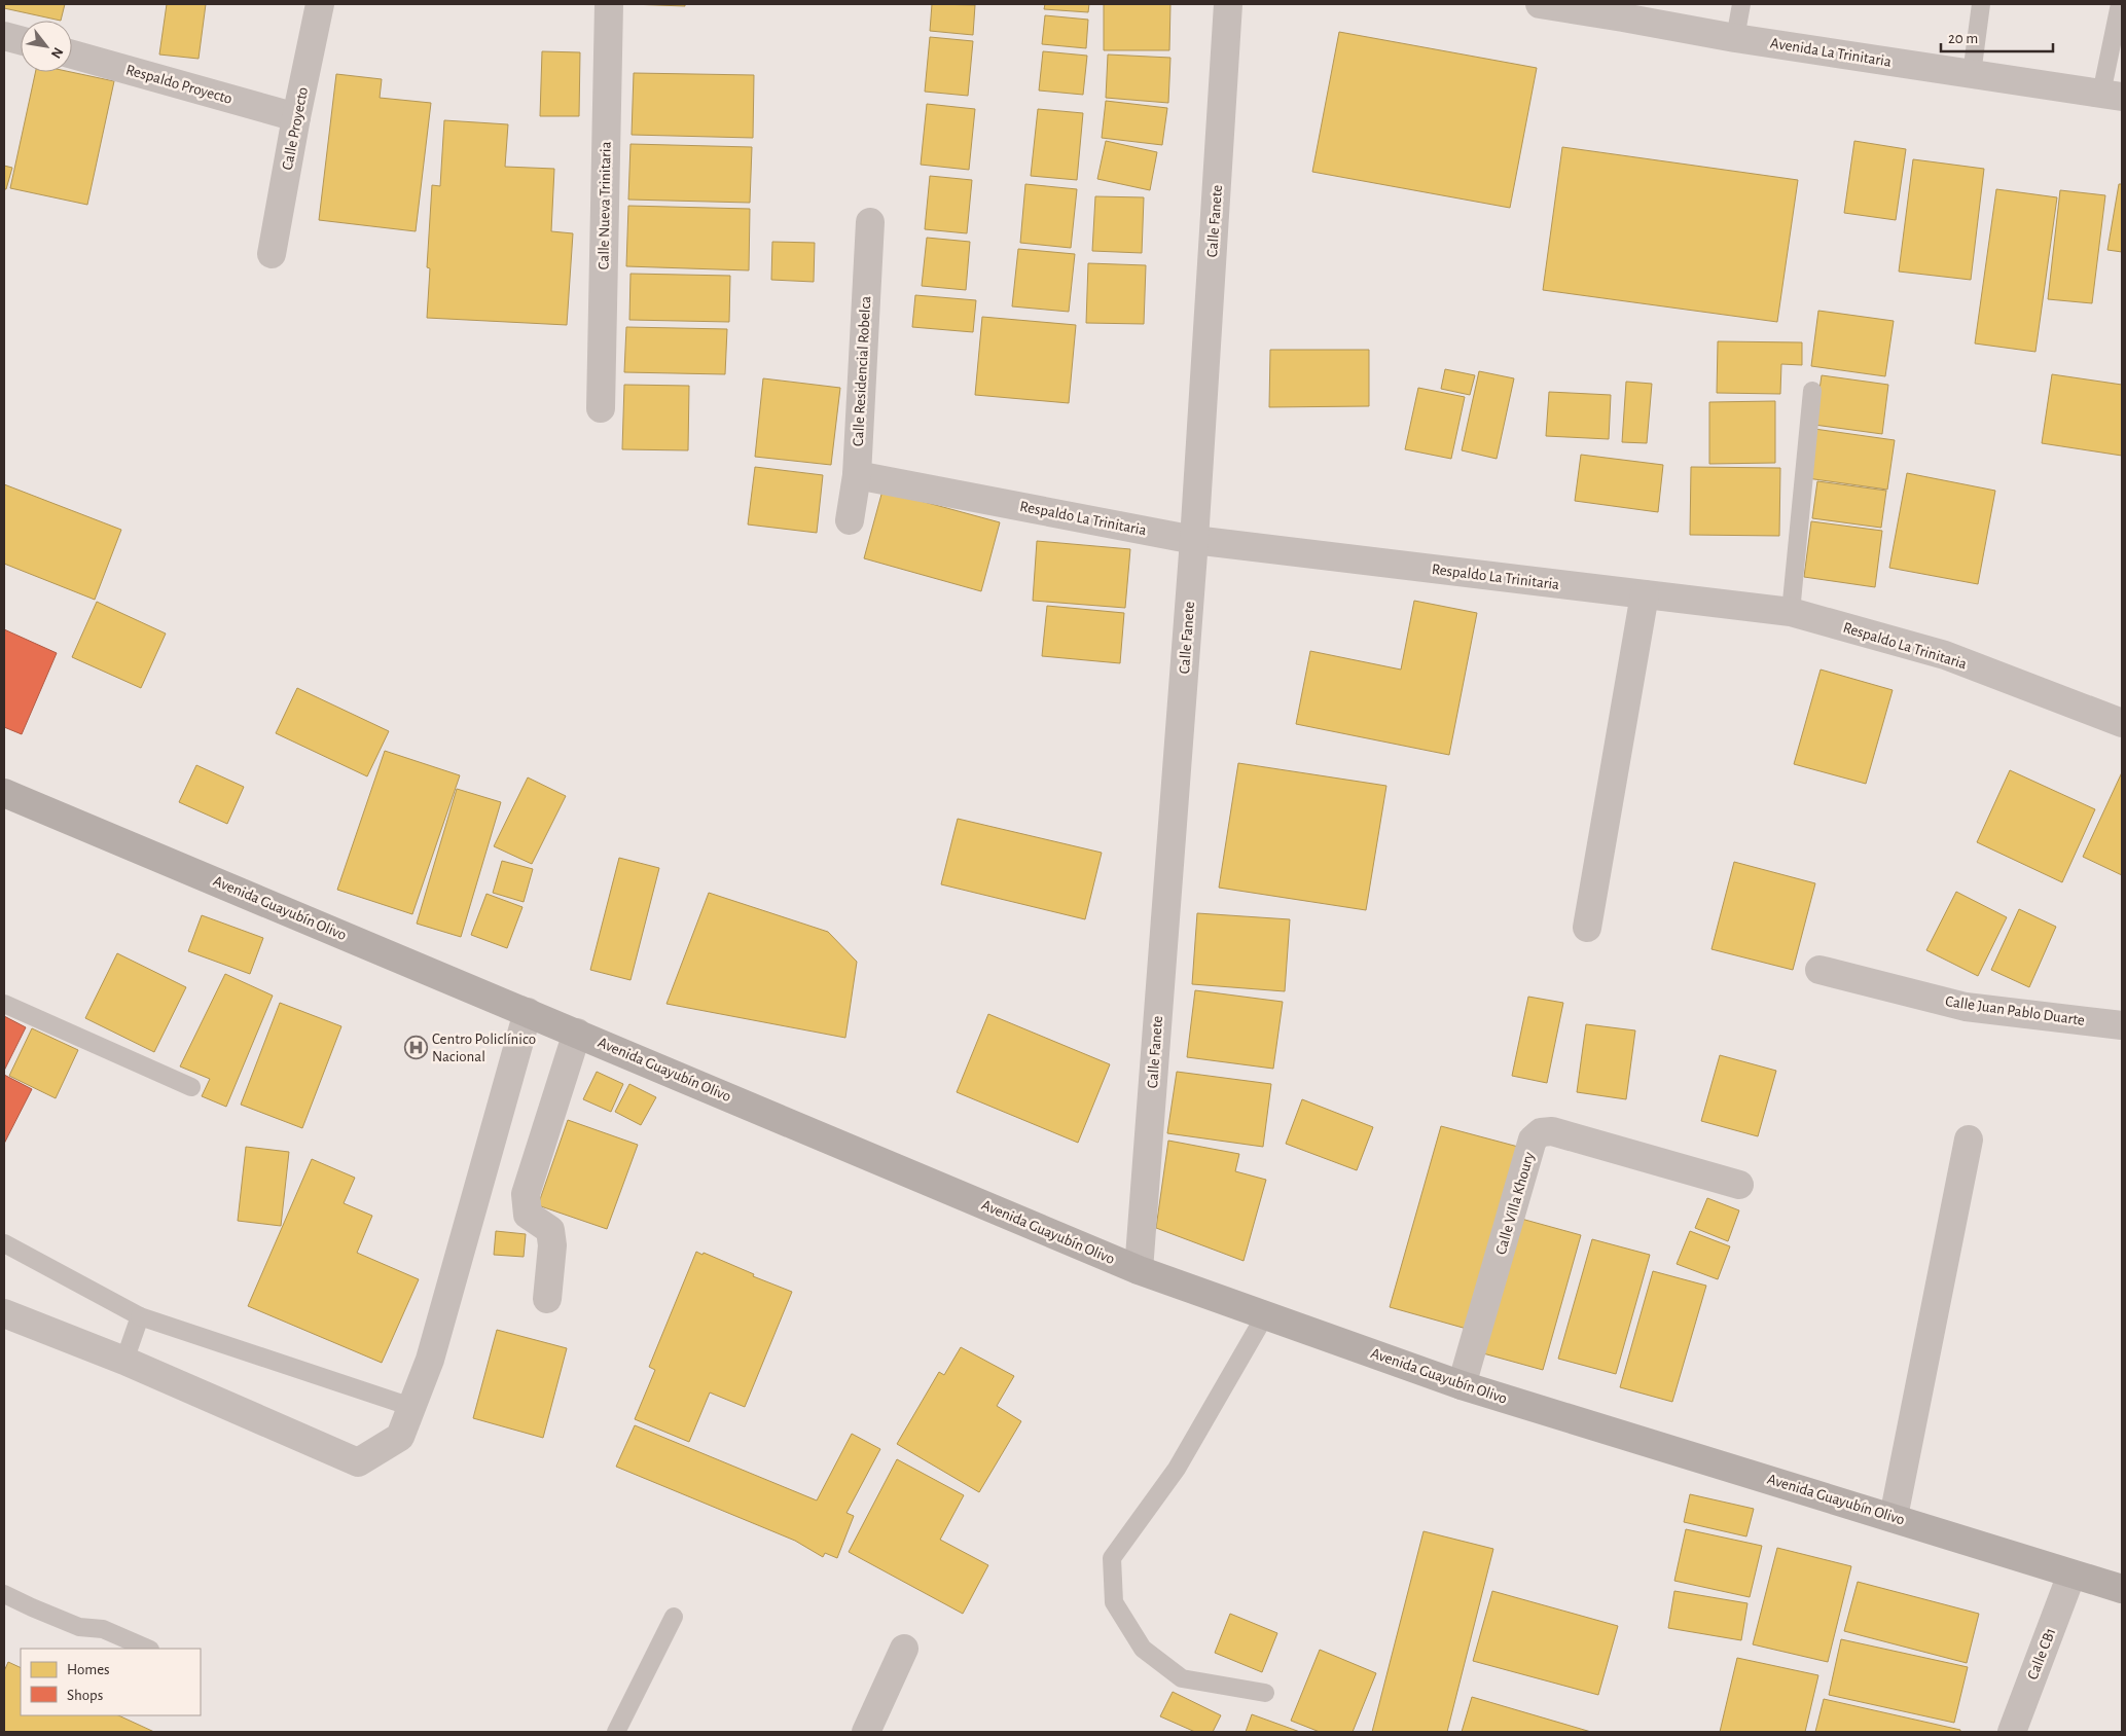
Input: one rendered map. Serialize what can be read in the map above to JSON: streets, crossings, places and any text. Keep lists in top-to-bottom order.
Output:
{
  "streets": {
    "main road": ["Avenida Guayubín Olivo"],
    "street": [
      "Avenida La Trinitaria",
      "Respaldo Proyecto",
      "Calle Proyecto",
      "Calle Nueva Trinitaria",
      "Calle Fanete",
      "Calle Residencial Robelca",
      "Respaldo La Trinitaria",
      "Calle Juan Pablo Duarte",
      "Calle Villa Khoury",
      "Calle CB1"
    ]
  },
  "crossings": [
    ["Respaldo Proyecto", "Calle Proyecto"],
    ["Calle Fanete", "Respaldo La Trinitaria"],
    ["Calle Fanete", "Avenida Guayubín Olivo"],
    ["Calle Residencial Robelca", "Respaldo La Trinitaria"],
    ["Avenida Guayubín Olivo", "Calle Villa Khoury"],
    ["Avenida Guayubín Olivo", "Calle CB1"]
  ],
  "places": {
    "hospital": ["Centro Policlínico Nacional"]
  },
  "legend": ["Homes", "Shops"],
  "scale_bar": "20 m",
  "north": "bottom right"
}
